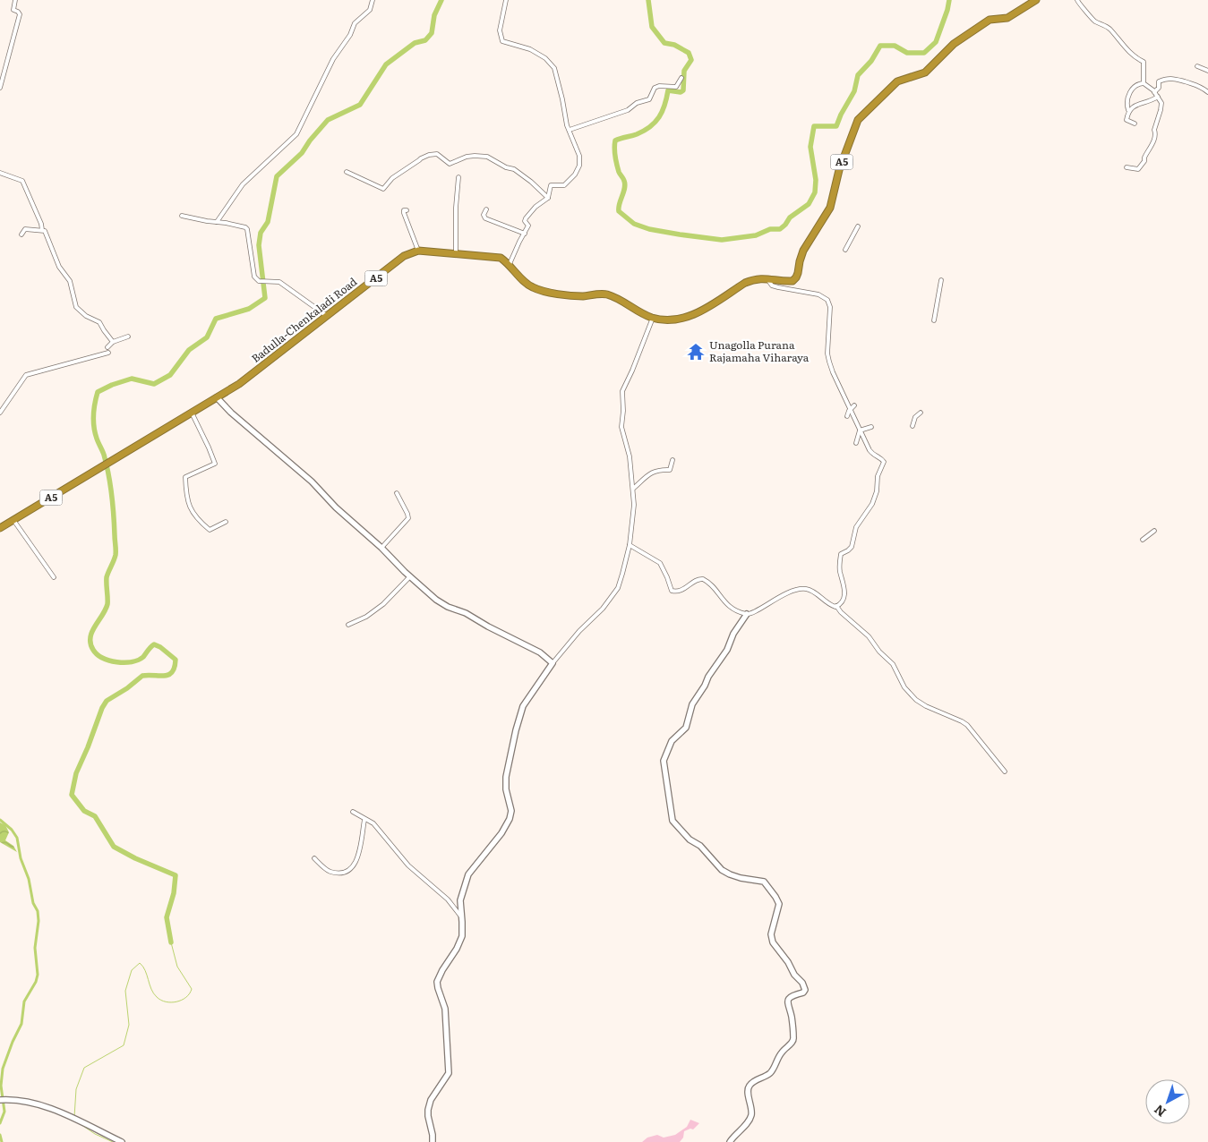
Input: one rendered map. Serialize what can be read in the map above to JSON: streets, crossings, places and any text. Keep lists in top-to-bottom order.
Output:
{
  "streets": {
    "highway": ["A5", "Badulla-Chenkaladi Road"]
  },
  "places": {
    "temple": ["Unagolla Purana Rajamaha Viharaya"]
  },
  "north": "bottom left"
}
